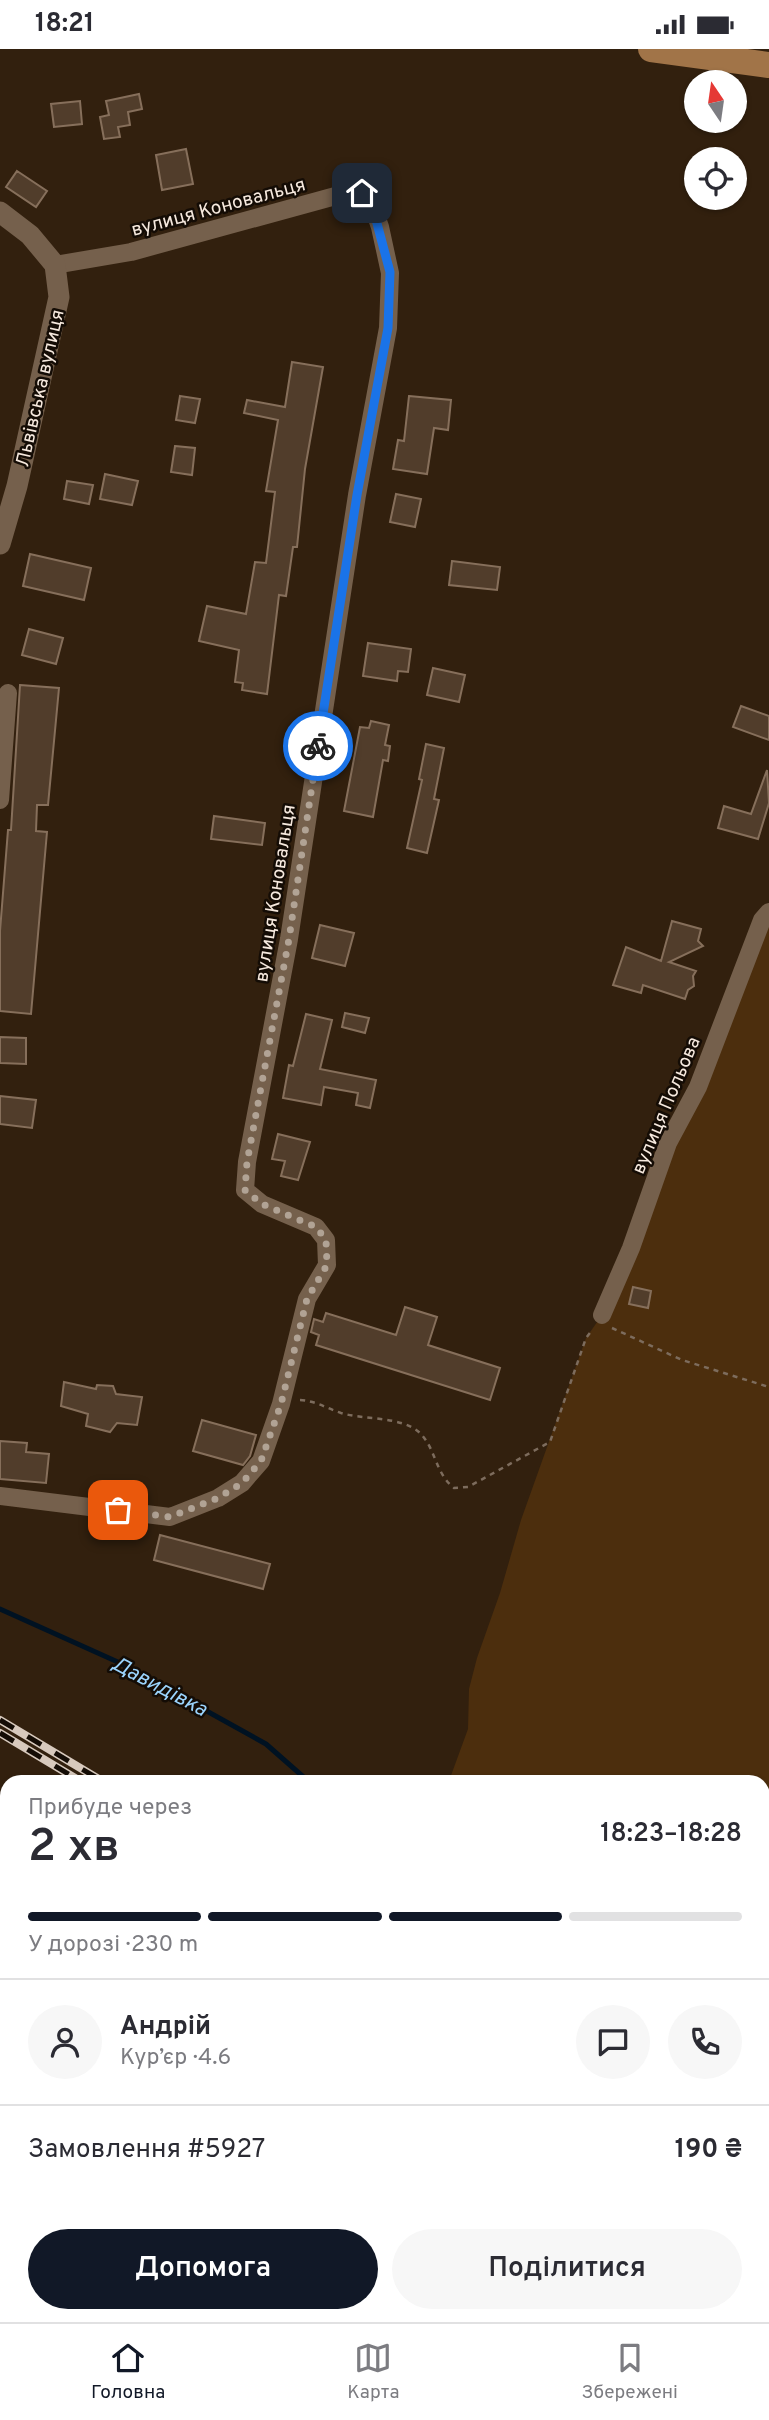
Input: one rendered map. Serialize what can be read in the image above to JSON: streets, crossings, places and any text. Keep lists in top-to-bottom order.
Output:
{
  "streets": {
    "street": ["вулиця Коновальця", "Львівська вулиця", "вулиця Польова"]
  },
  "crossings": [
    ["вулиця Коновальця", "Львівська вулиця"]
  ],
  "water": ["Давидівка"],
  "north": "top",
  "page": {
    "status": "18:21",
    "heading": ["2 хв", "Прибуде через", "18:23–18:28"],
    "panel": [
      "Андрій",
      "Кур’єр · 4.6",
      "Замовлення #5927",
      "190 ₴"
    ],
    "bar": "У дорозі · 230 m",
    "buttons": ["Допомога", "Поділитися"],
    "tabs": ["Головна", "Карта", "Збережені"]
  }
}
